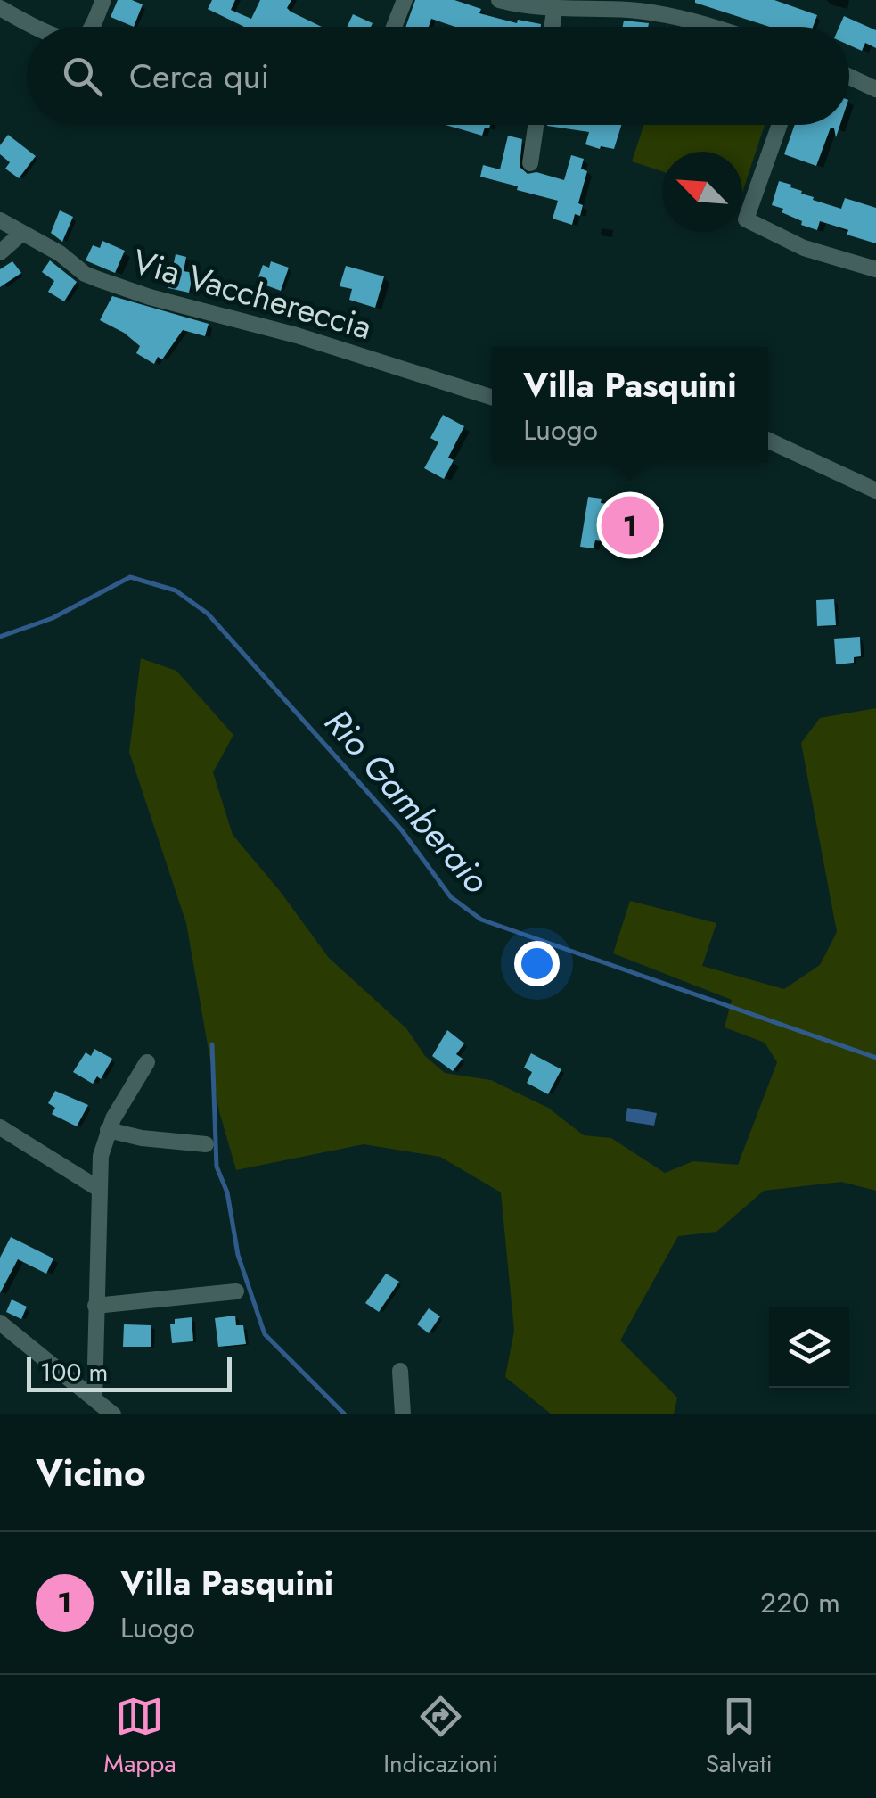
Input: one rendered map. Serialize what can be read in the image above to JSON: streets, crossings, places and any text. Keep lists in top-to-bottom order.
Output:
{
  "streets": {
    "street": ["Via Vacchereccia"]
  },
  "water": ["Rio Gamberaio"],
  "scale_bar": "100 m",
  "north": "top left",
  "page": {
    "search": "Cerca qui",
    "popup": ["Villa Pasquini", "Luogo"],
    "pins": "1",
    "scale": "100 m",
    "heading": "Vicino",
    "list": [
      {
        "mark": "1",
        "name": "Villa Pasquini",
        "note": "Luogo",
        "value": "220 m"
      }
    ],
    "nav": ["Mappa", "Indicazioni", "Salvati"]
  }
}
